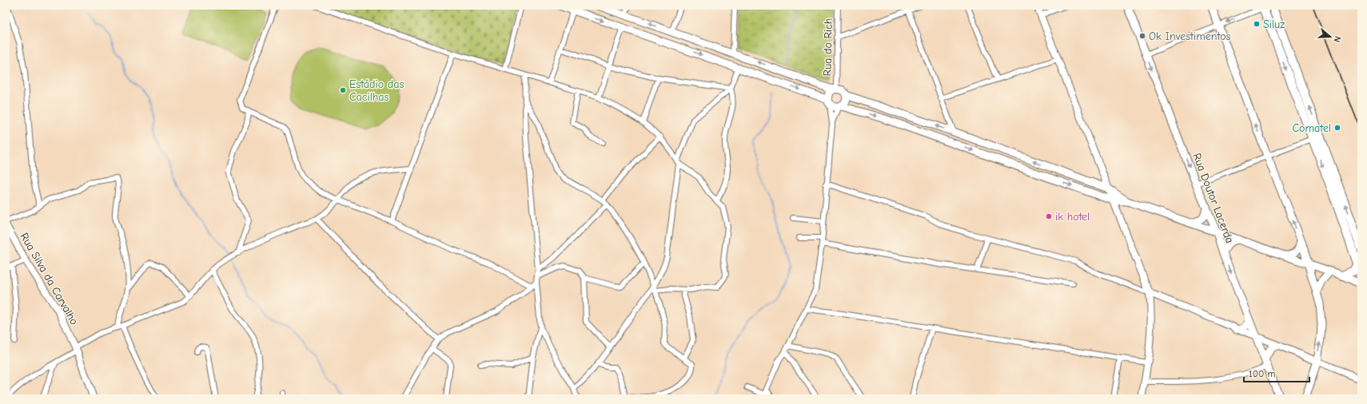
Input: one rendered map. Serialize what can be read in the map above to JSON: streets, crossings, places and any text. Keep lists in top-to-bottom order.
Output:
{
  "streets": {
    "main road": ["Rua Doutor Lacerda"],
    "street": ["Rua do Rich", "Rua Silva da Carvalho"]
  },
  "one_way": ["Rua Doutor Lacerda"],
  "places": [
    "Siluz",
    "Ok Investimentos",
    "Estádio das Cacilhas",
    "Comatel",
    "ik hotel"
  ],
  "scale_bar": "100 m",
  "north": "right"
}
